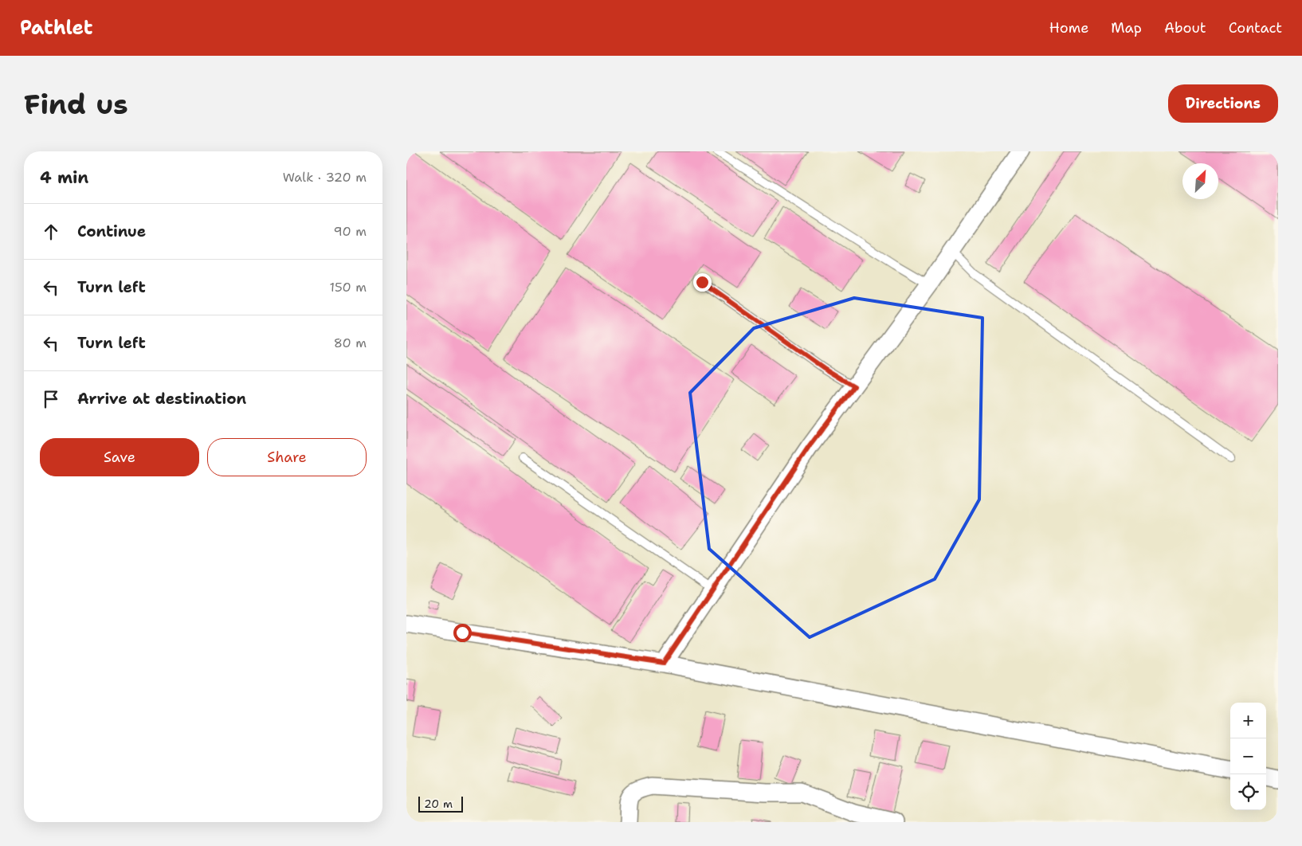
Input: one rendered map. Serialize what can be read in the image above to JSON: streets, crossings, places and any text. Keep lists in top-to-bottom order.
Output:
{
  "scale_bar": "20 m",
  "north": "top right",
  "page": {
    "header": "Pathlet",
    "nav": [
      "Home",
      "Map",
      "About",
      "Contact"
    ],
    "buttons": [
      "Directions",
      ["Save", "Share"]
    ],
    "title": "Find us",
    "heading": ["4 min", "Walk · 320 m"],
    "list": [
      ["Continue", "90 m"],
      ["Turn left", "150 m"],
      ["Turn left", "80 m"],
      "Arrive at destination"
    ],
    "map_buttons": ["+", "−"],
    "scale": "20 m"
  }
}
